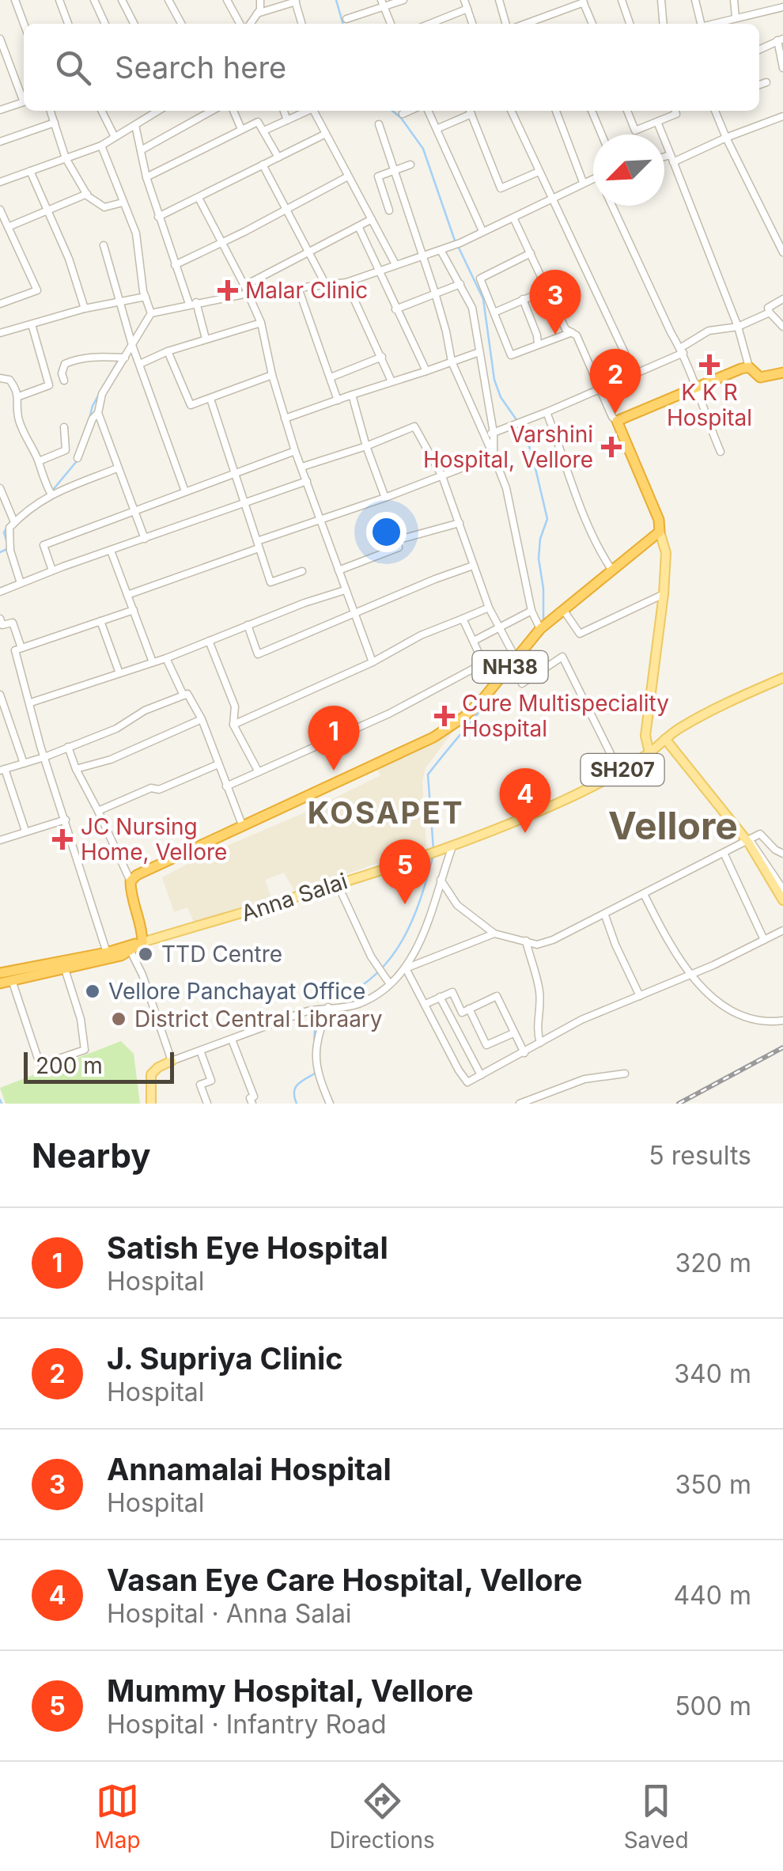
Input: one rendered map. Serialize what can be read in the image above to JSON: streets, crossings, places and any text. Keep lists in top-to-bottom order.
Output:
{
  "streets": {
    "highway": ["NH38", "Anna Salai"],
    "main road": ["SH207"]
  },
  "districts": ["KOSAPET", "Vellore"],
  "places": {
    "health": [
      "Malar Clinic",
      "K K R Hospital",
      "Varshini Hospital, Vellore",
      "Cure Multispeciality Hospital",
      "JC Nursing Home, Vellore"
    ],
    "other": ["TTD Centre", "Vellore Panchayat Office", "District Central Libraary"]
  },
  "scale_bar": "200 m",
  "north": "bottom left",
  "page": {
    "search": "Search here",
    "pins": [
      "3",
      "2",
      "1",
      "4",
      "5"
    ],
    "scale": "200 m",
    "heading": ["Nearby", "5 results"],
    "list": [
      {
        "mark": "1",
        "name": "Satish Eye Hospital",
        "note": "Hospital",
        "value": "320 m"
      },
      {
        "mark": "2",
        "name": "J. Supriya Clinic",
        "note": "Hospital",
        "value": "340 m"
      },
      {
        "mark": "3",
        "name": "Annamalai Hospital",
        "note": "Hospital",
        "value": "350 m"
      },
      {
        "mark": "4",
        "name": "Vasan Eye Care Hospital, Vellore",
        "note": "Hospital · Anna Salai",
        "value": "440 m"
      },
      {
        "mark": "5",
        "name": "Mummy Hospital, Vellore",
        "note": "Hospital · Infantry Road",
        "value": "500 m"
      }
    ],
    "nav": ["Map", "Directions", "Saved"]
  }
}
